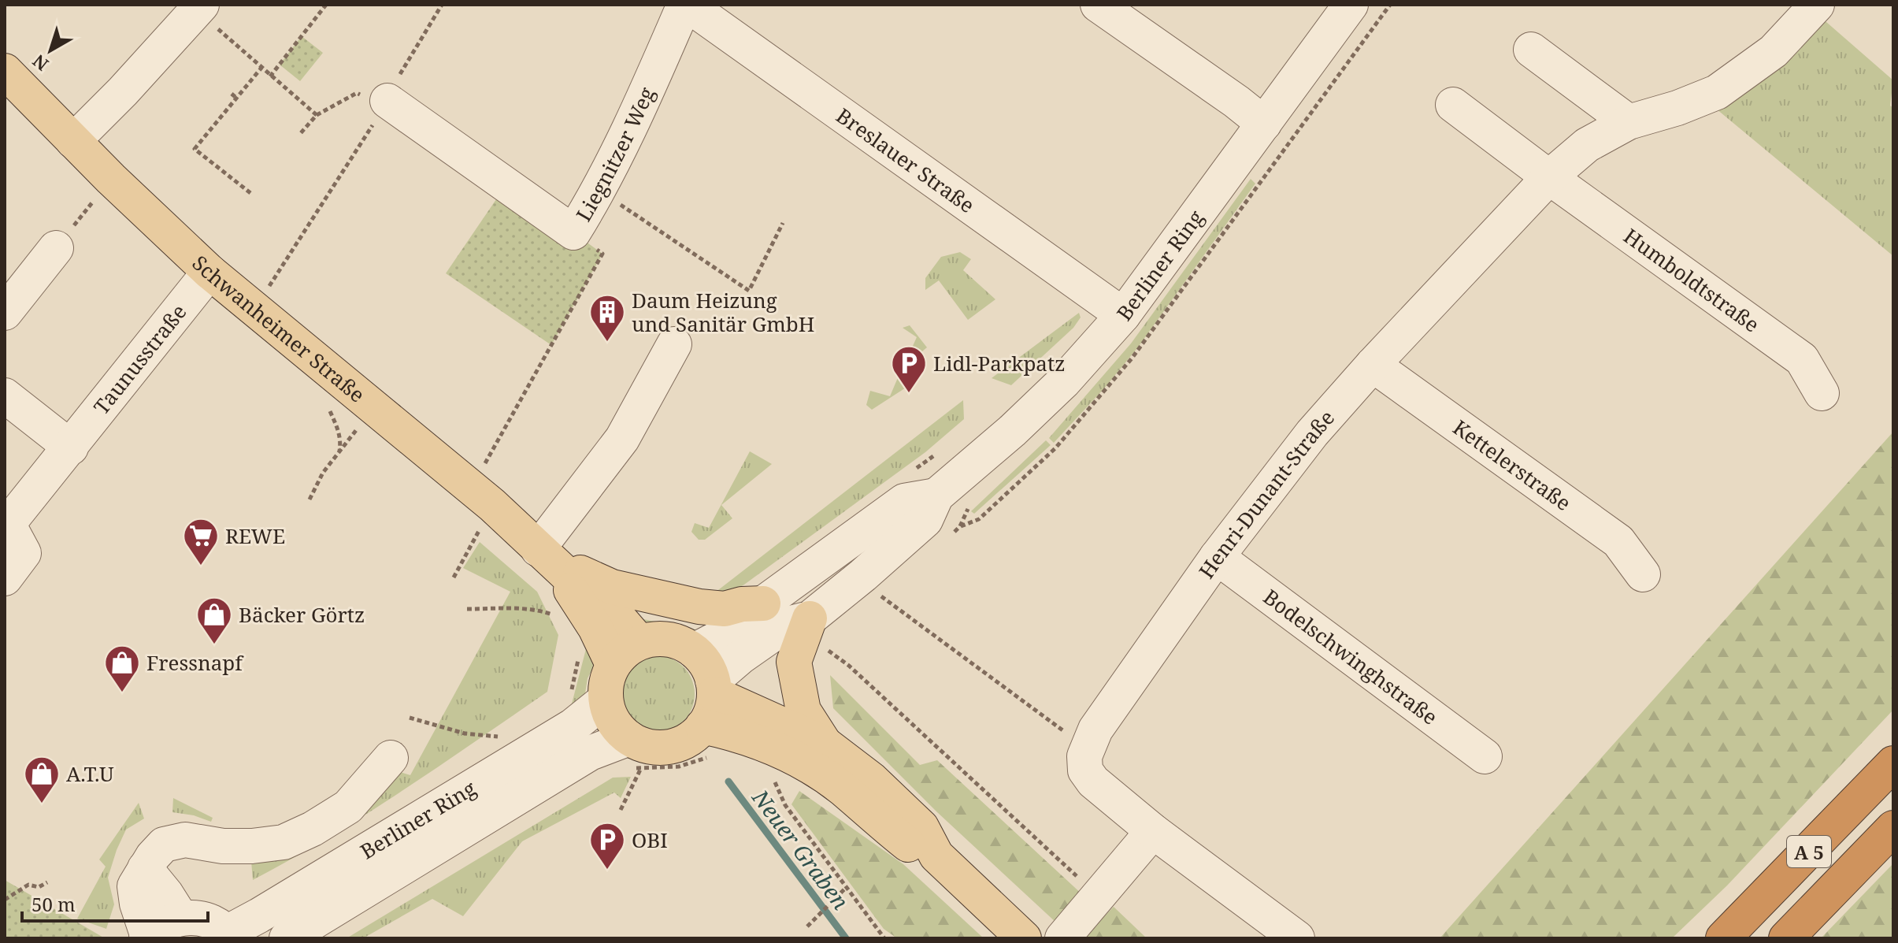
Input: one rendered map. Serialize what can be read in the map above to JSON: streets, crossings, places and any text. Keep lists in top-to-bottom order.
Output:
{
  "streets": {
    "highway": ["A 5"],
    "main road": ["Schwanheimer Straße"],
    "street": [
      "Liegnitzer Weg",
      "Breslauer Straße",
      "Berliner Ring",
      "Humboldtstraße",
      "Taunusstraße",
      "Kettelerstraße",
      "Henri-Dunant-Straße",
      "Bodelschwinghstraße"
    ]
  },
  "crossings": [
    ["Liegnitzer Weg", "Breslauer Straße"],
    ["Breslauer Straße", "Berliner Ring"],
    ["Berliner Ring", "Schwanheimer Straße"],
    ["Humboldtstraße", "Henri-Dunant-Straße"],
    ["Schwanheimer Straße", "Taunusstraße"],
    ["Kettelerstraße", "Henri-Dunant-Straße"],
    ["Henri-Dunant-Straße", "Bodelschwinghstraße"]
  ],
  "water": ["Neuer Graben"],
  "places": {
    "building": ["Daum Heizung und Sanitär GmbH"],
    "parking": ["Lidl-Parkpatz", "OBI"],
    "supermarket": ["REWE"],
    "shop": ["Bäcker Görtz", "Fressnapf", "A.T.U"]
  },
  "scale_bar": "50 m",
  "north": "bottom left"
}
